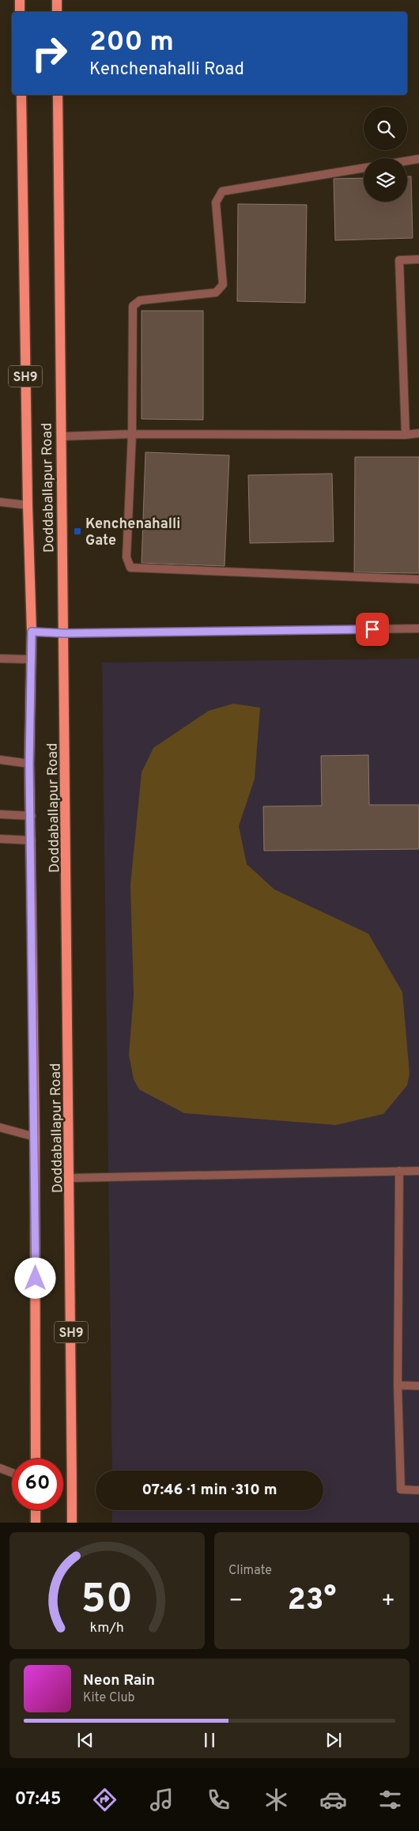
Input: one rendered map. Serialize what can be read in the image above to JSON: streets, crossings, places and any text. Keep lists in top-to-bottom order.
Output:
{
  "streets": {
    "main road": ["SH9", "Doddaballapur Road"]
  },
  "places": {
    "transit": ["Kenchenahalli Gate"]
  },
  "page": {
    "turn": ["200 m", "Kenchenahalli Road"],
    "limit": "60",
    "trip": "07:46 · 1 min · 310 m",
    "tile": "Climate",
    "heat": ["−", "23°", "+"],
    "song": ["Neon Rain", "Kite Club"],
    "tabs": "07:45",
    "gauge": ["50", "km/h"]
  }
}
